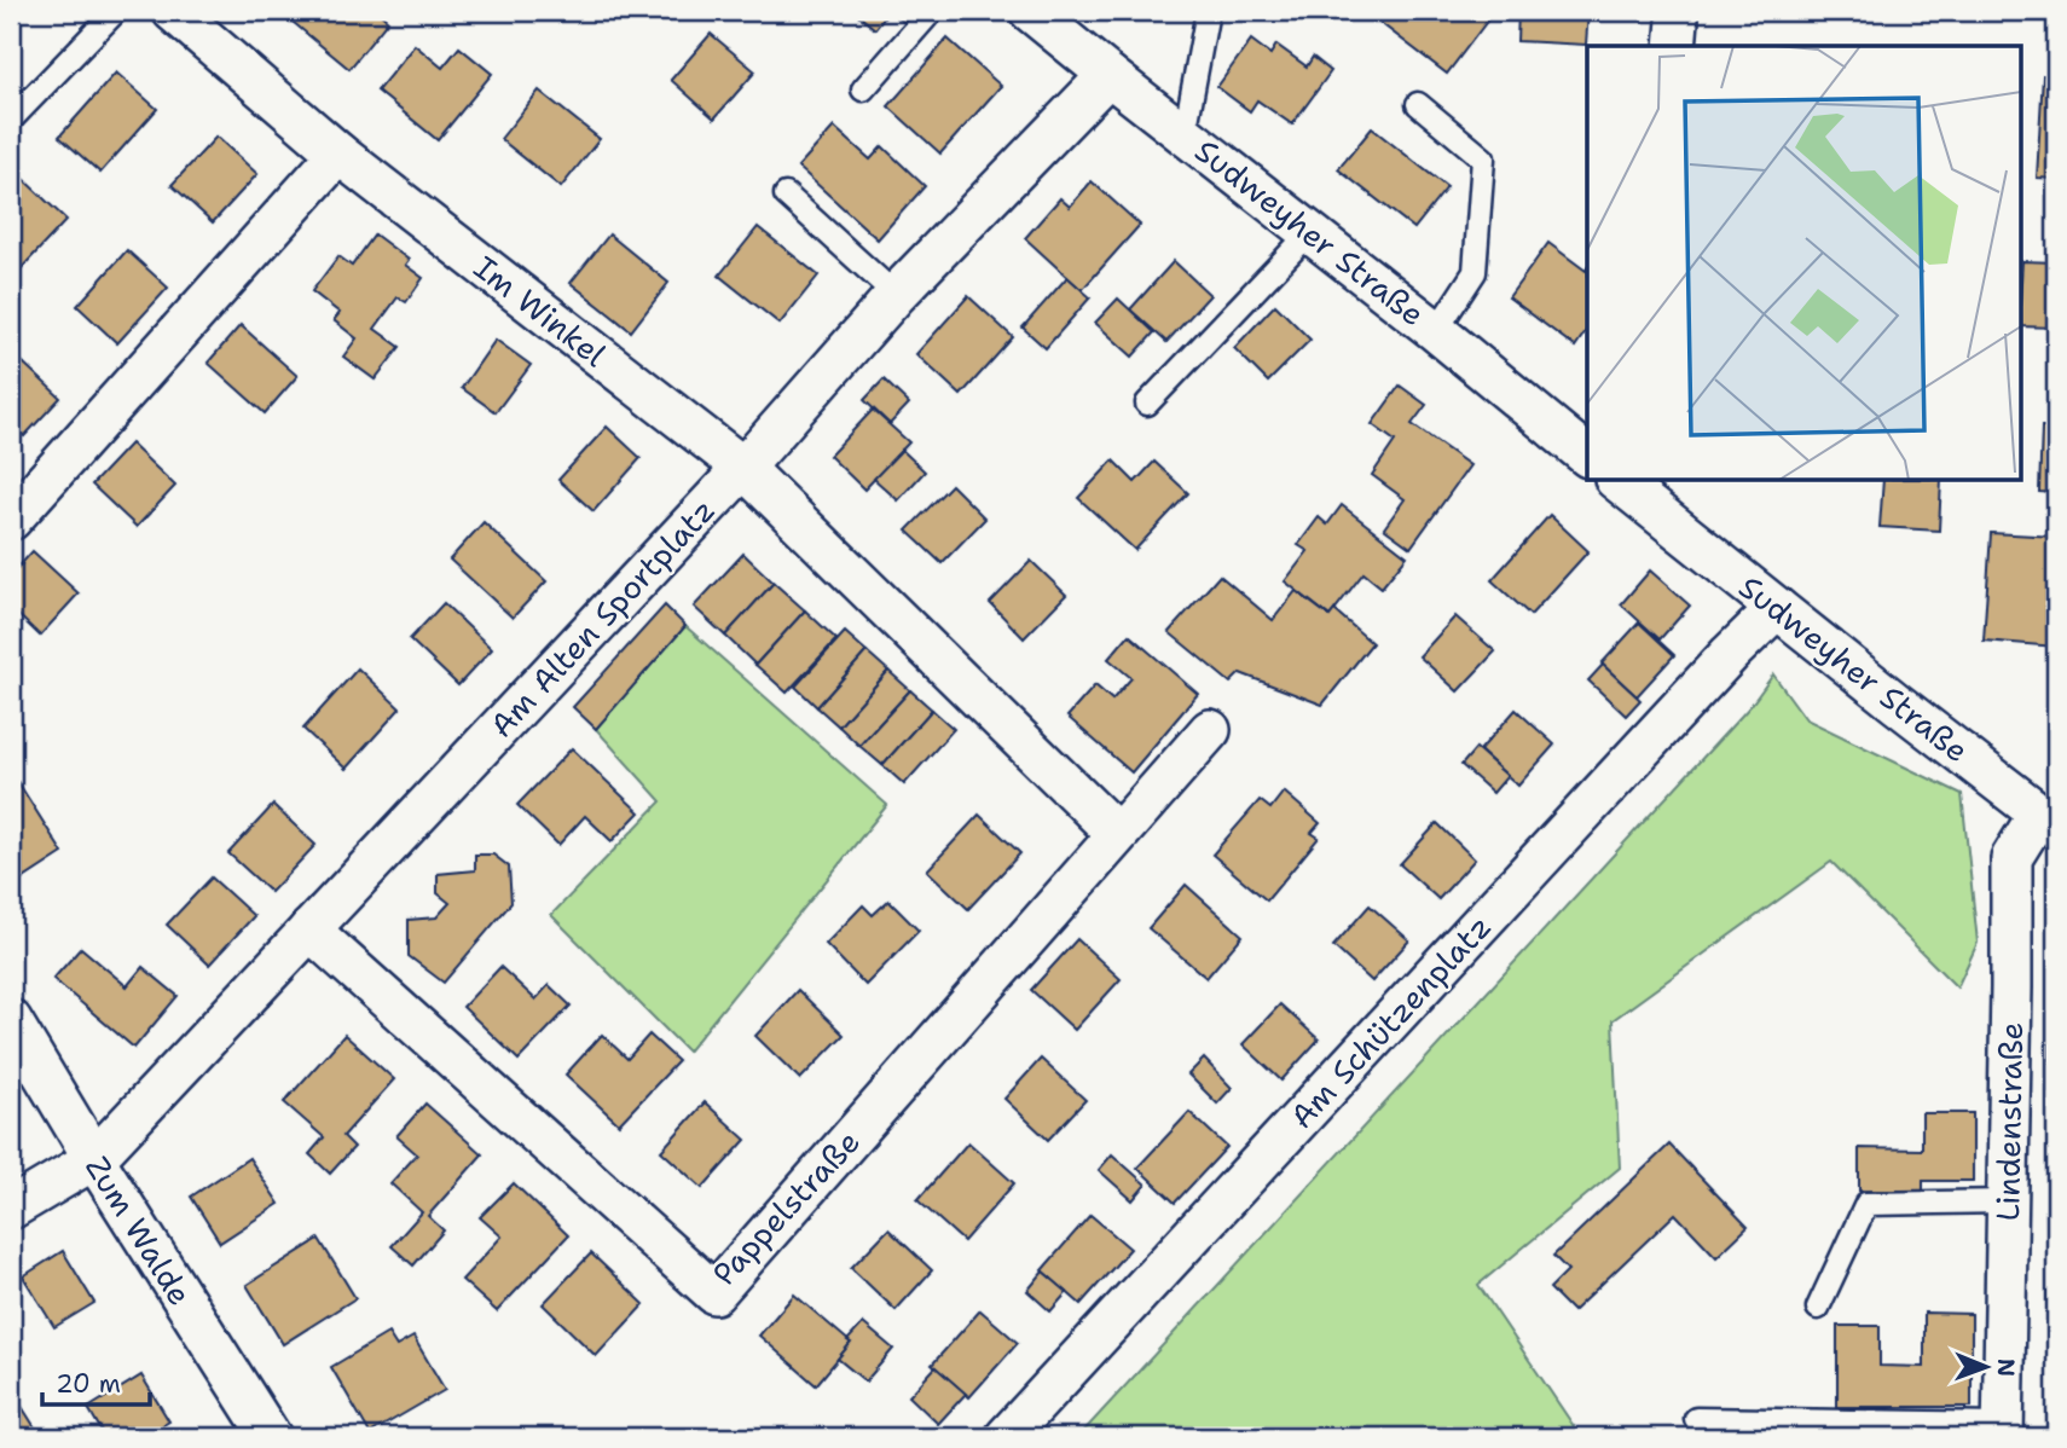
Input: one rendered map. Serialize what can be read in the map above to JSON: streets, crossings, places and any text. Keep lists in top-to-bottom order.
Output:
{
  "streets": {
    "street": [
      "Sudweyher Straße",
      "Im Winkel",
      "Am Alten Sportplatz",
      "Am Schützenplatz",
      "Lindenstraße",
      "Pappelstraße",
      "Zum Walde"
    ]
  },
  "crossings": [
    ["Sudweyher Straße", "Am Alten Sportplatz"],
    ["Sudweyher Straße", "Am Schützenplatz"],
    ["Sudweyher Straße", "Lindenstraße"],
    ["Im Winkel", "Am Alten Sportplatz"],
    ["Am Alten Sportplatz", "Pappelstraße"],
    ["Am Alten Sportplatz", "Zum Walde"]
  ],
  "scale_bar": "20 m",
  "north": "right"
}
